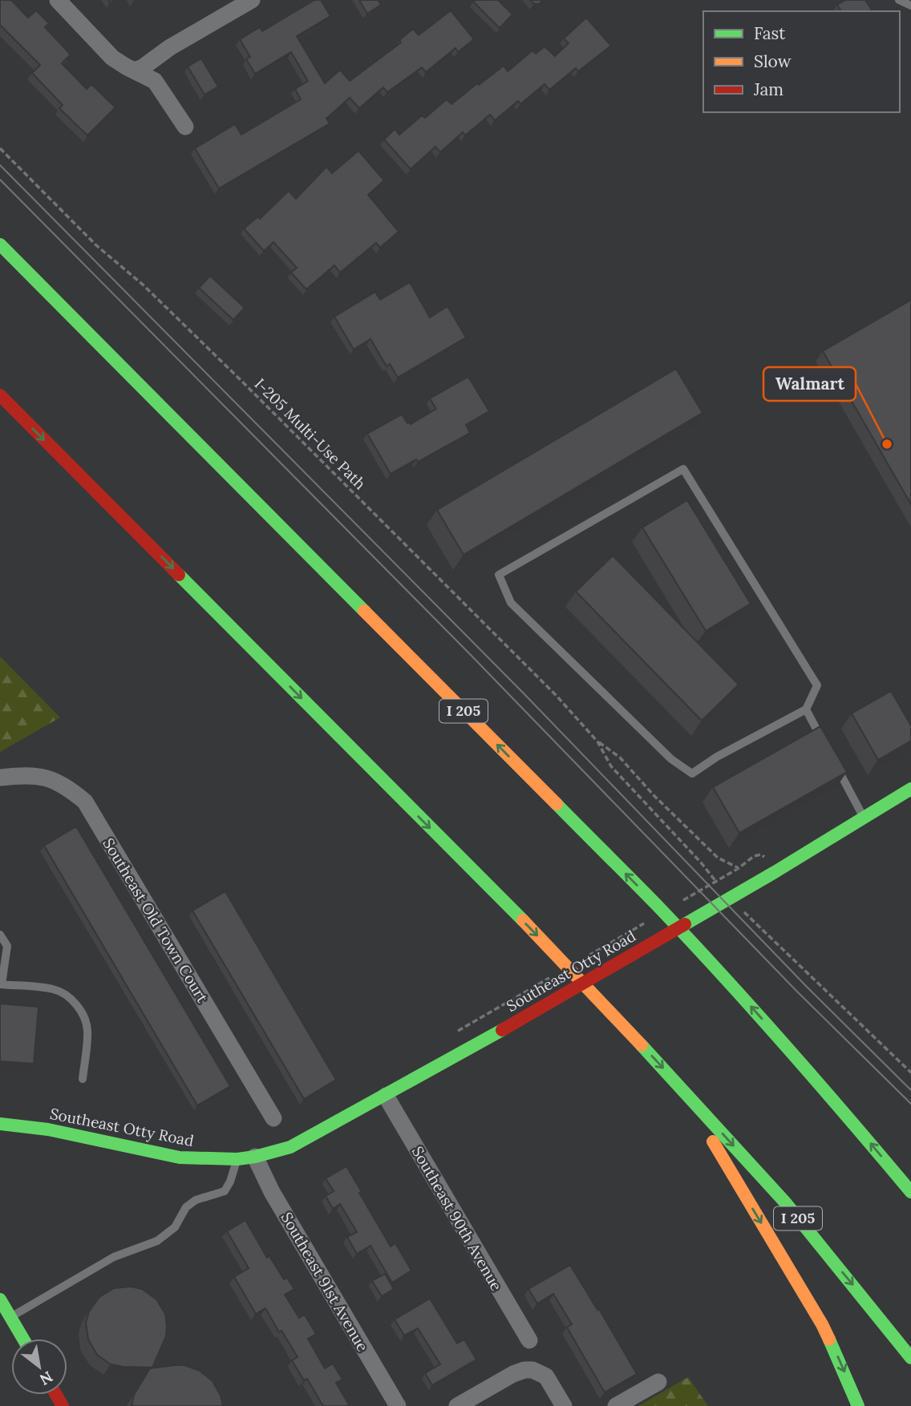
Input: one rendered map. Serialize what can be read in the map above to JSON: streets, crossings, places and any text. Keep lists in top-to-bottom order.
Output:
{
  "streets": {
    "main road": ["I 205", "Southeast Otty Road"],
    "street": ["Southeast Old Town Court", "Southeast 90th Avenue", "Southeast 91st Avenue"],
    "path": ["I-205 Multi-Use Path"]
  },
  "crossings": [
    ["Southeast Otty Road", "Southeast 90th Avenue"],
    ["Southeast Otty Road", "Southeast 91st Avenue"]
  ],
  "places": ["Walmart"],
  "legend": ["Fast", "Slow", "Jam"],
  "north": "bottom right"
}
